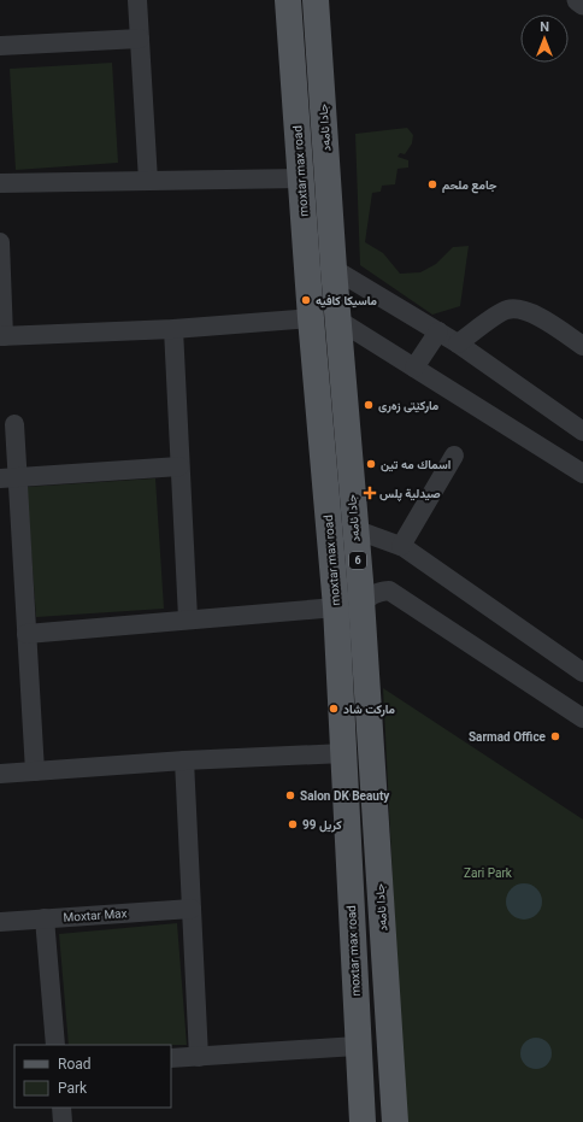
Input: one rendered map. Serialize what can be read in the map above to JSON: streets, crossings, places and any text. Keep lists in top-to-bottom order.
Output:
{
  "streets": {
    "main road": ["جادا ئامەد", "moxtar max road", "6"],
    "street": ["Moxtar Max"]
  },
  "parks": ["Zari Park"],
  "places": {
    "other": [
      "جامع ملحم",
      "ماسيكا كافيه",
      "مارکێتی زەری",
      "اسماك مه تين",
      "ماركت شاد",
      "Sarmad Office",
      "Salon DK Beauty",
      "99 كريل"
    ],
    "health": ["صيدلية پلس"]
  },
  "legend": ["Road", "Park"],
  "north": "top"
}
